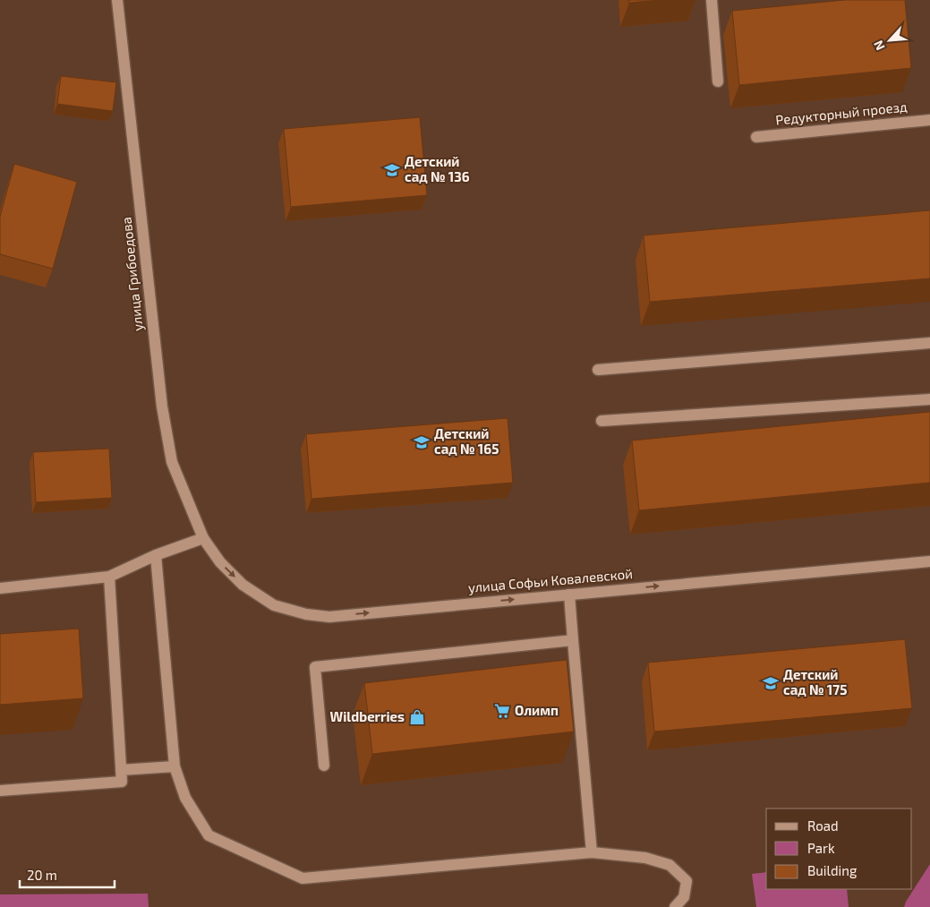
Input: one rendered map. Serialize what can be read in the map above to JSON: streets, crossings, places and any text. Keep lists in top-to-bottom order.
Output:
{
  "streets": {
    "street": ["Редукторный проезд", "улица Грибоедова", "улица Софьи Ковалевской"]
  },
  "crossings": [
    ["улица Грибоедова", "улица Софьи Ковалевской"]
  ],
  "one_way": ["улица Софьи Ковалевской"],
  "places": {
    "school or university": ["Детский сад № 136", "Детский сад № 165", "Детский сад № 175"],
    "supermarket": ["Олимп"],
    "shop": ["Wildberries"]
  },
  "legend": ["Road", "Park", "Building"],
  "scale_bar": "20 m",
  "north": "bottom left"
}
